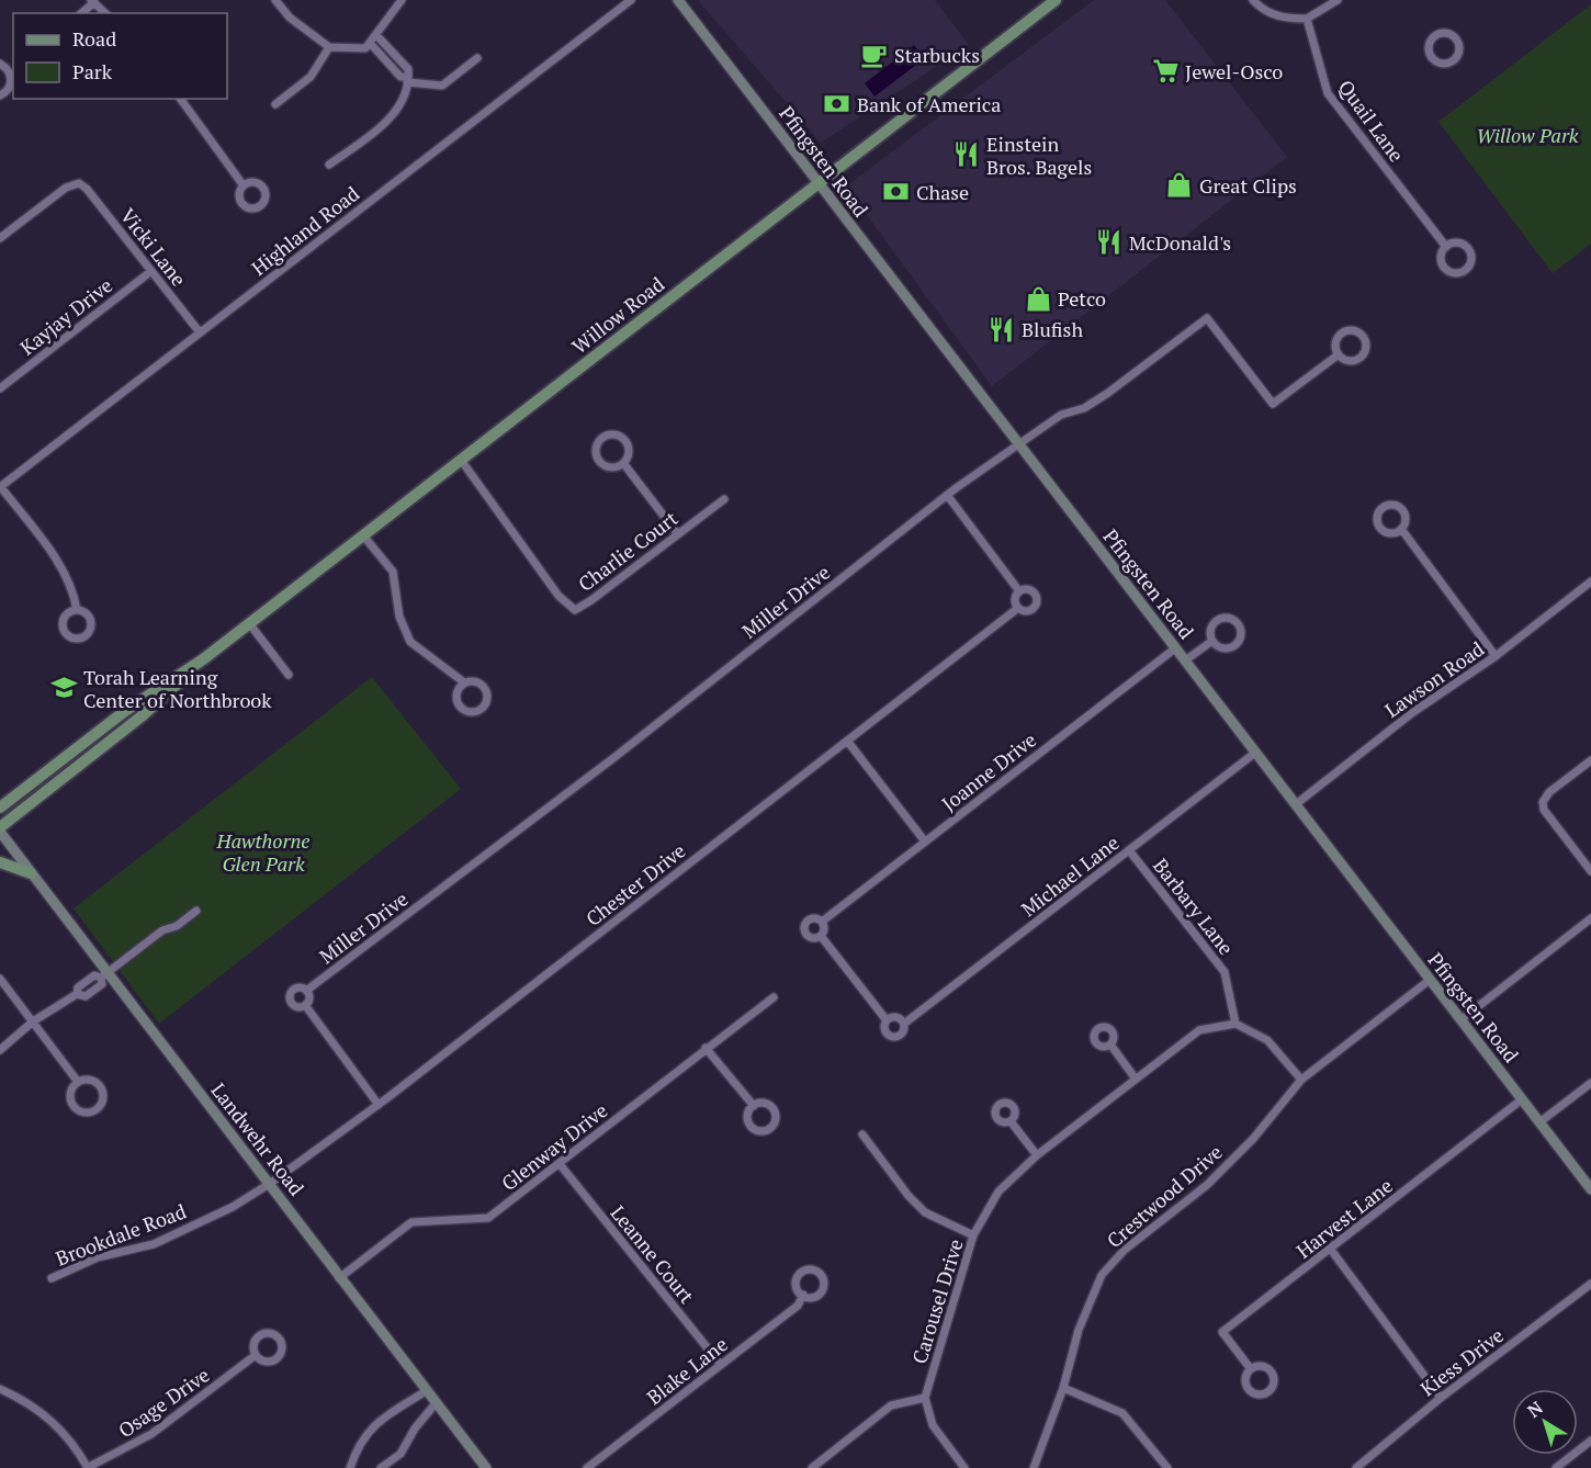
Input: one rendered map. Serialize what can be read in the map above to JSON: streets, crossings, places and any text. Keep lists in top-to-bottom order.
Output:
{
  "streets": {
    "main road": ["Pfingsten Road", "Willow Road", "Landwehr Road"],
    "street": [
      "Quail Lane",
      "Highland Road",
      "Vicki Lane",
      "Kayjay Drive",
      "Charlie Court",
      "Miller Drive",
      "Lawson Road",
      "Joanne Drive",
      "Michael Lane",
      "Chester Drive",
      "Barbary Lane",
      "Glenway Drive",
      "Crestwood Drive",
      "Harvest Lane",
      "Brookdale Road",
      "Leanne Court",
      "Carousel Drive",
      "Kiess Drive",
      "Blake Lane",
      "Osage Drive"
    ]
  },
  "crossings": [
    ["Pfingsten Road", "Willow Road"],
    ["Pfingsten Road", "Miller Drive"],
    ["Pfingsten Road", "Lawson Road"],
    ["Pfingsten Road", "Joanne Drive"],
    ["Pfingsten Road", "Michael Lane"],
    ["Pfingsten Road", "Crestwood Drive"],
    ["Pfingsten Road", "Harvest Lane"],
    ["Highland Road", "Vicki Lane"],
    ["Vicki Lane", "Kayjay Drive"],
    ["Willow Road", "Charlie Court"],
    ["Willow Road", "Landwehr Road"],
    ["Michael Lane", "Barbary Lane"],
    ["Chester Drive", "Landwehr Road"],
    ["Chester Drive", "Brookdale Road"],
    ["Barbary Lane", "Carousel Drive"],
    ["Landwehr Road", "Glenway Drive"],
    ["Landwehr Road", "Brookdale Road"],
    ["Glenway Drive", "Leanne Court"],
    ["Leanne Court", "Blake Lane"]
  ],
  "parks": ["Willow Park", "Hawthorne Glen Park"],
  "places": {
    "cafe": ["Starbucks"],
    "supermarket": ["Jewel-Osco"],
    "bank": ["Bank of America", "Chase"],
    "restaurant": ["Einstein Bros. Bagels", "McDonald's", "Blufish"],
    "shop": ["Great Clips", "Petco"],
    "school or university": ["Torah Learning Center of Northbrook"]
  },
  "legend": ["Road", "Park"],
  "north": "top left"
}
